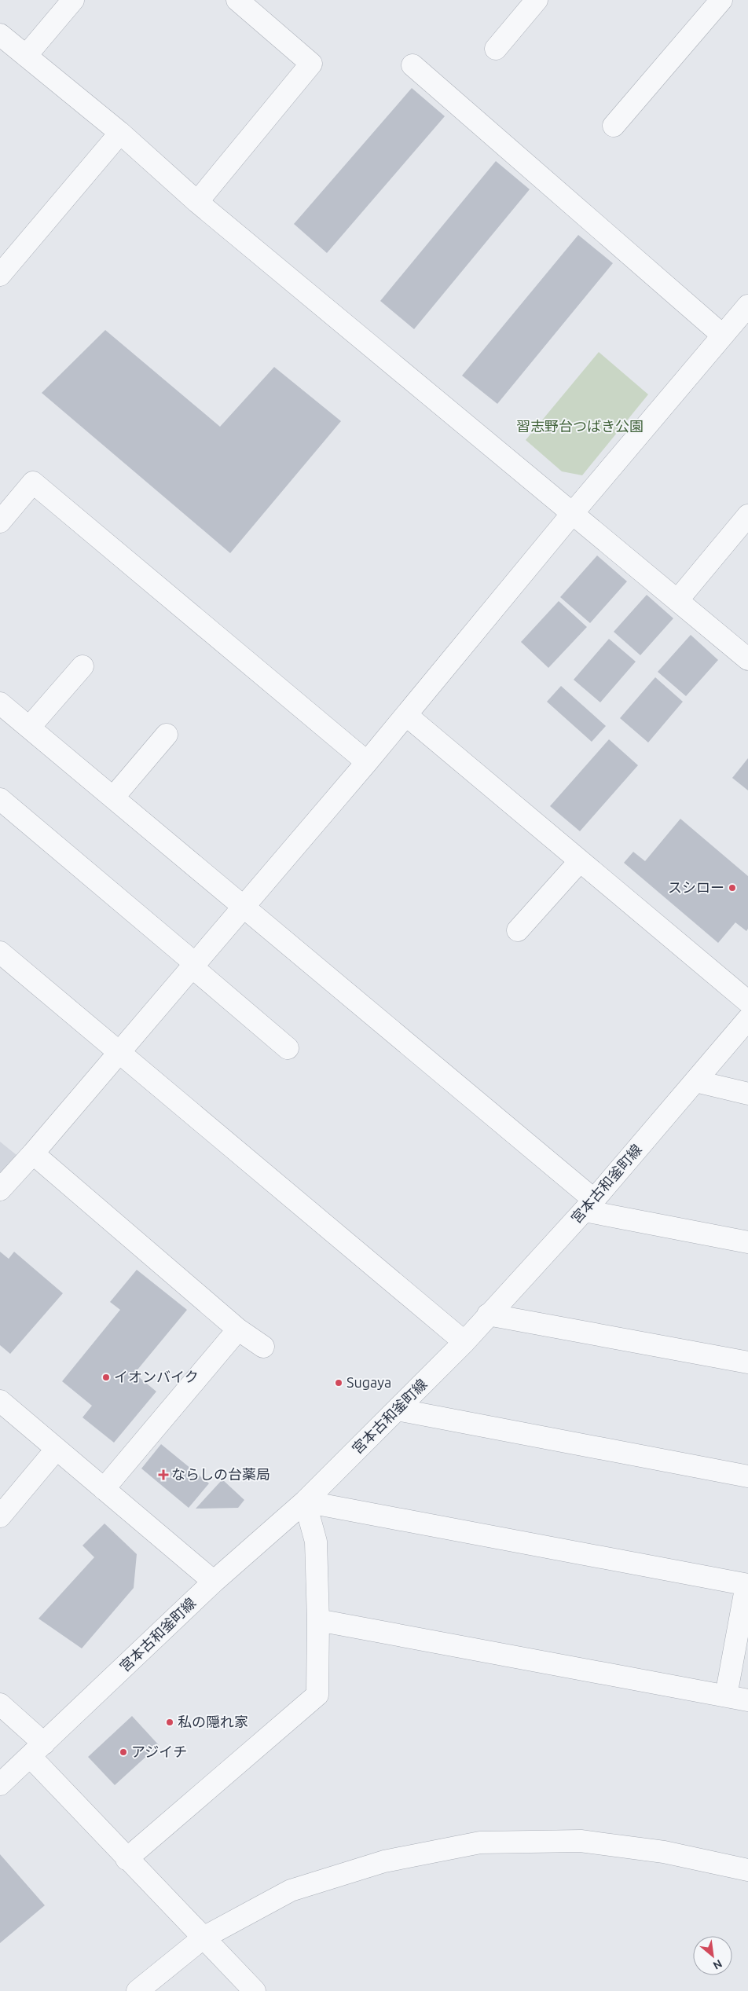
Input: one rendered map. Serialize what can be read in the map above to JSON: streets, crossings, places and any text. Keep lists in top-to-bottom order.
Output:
{
  "streets": {
    "street": ["宮本古和釜町線"]
  },
  "parks": ["習志野台つばき公園"],
  "places": {
    "other": [
      "スシロー",
      "イオンバイク",
      "Sugaya",
      "私の隠れ家",
      "アジイチ"
    ],
    "health": ["ならしの台薬局"]
  },
  "north": "bottom right"
}
